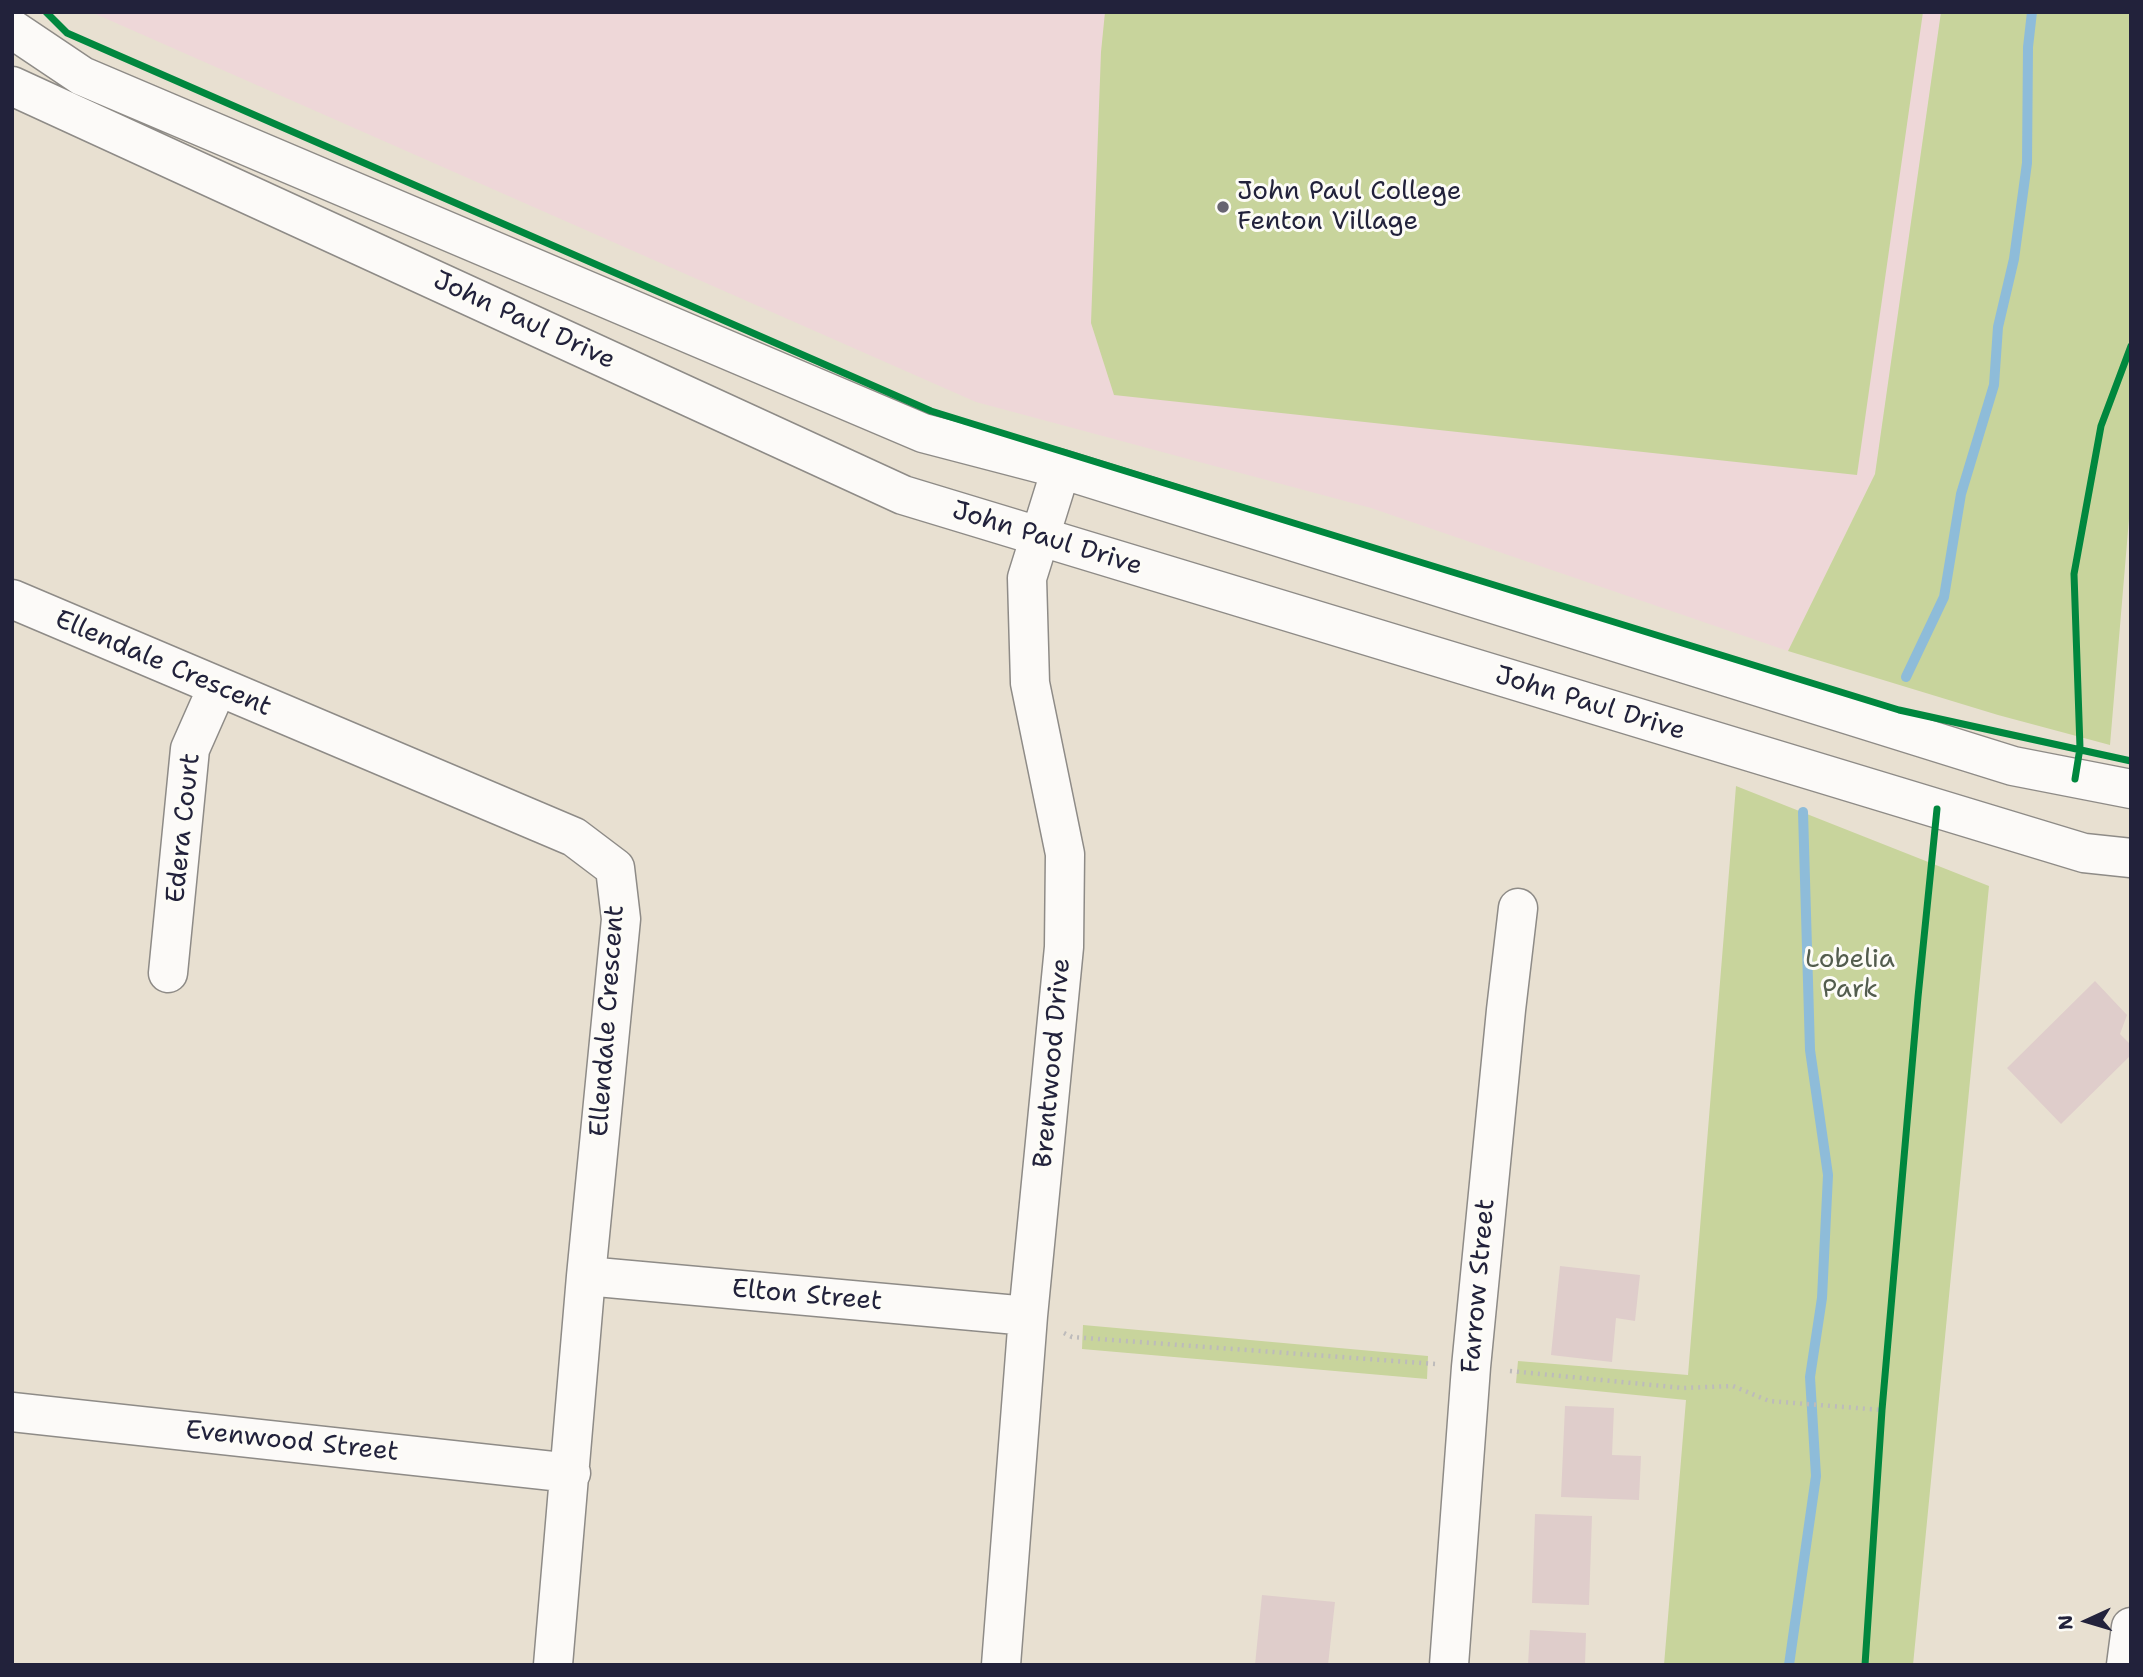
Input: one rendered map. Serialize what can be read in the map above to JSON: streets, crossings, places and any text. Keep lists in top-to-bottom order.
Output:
{
  "streets": {
    "street": [
      "John Paul Drive",
      "Ellendale Crescent",
      "Edera Court",
      "Brentwood Drive",
      "Farrow Street",
      "Elton Street",
      "Evenwood Street"
    ]
  },
  "crossings": [
    ["John Paul Drive", "Brentwood Drive"],
    ["Ellendale Crescent", "Edera Court"],
    ["Ellendale Crescent", "Elton Street"],
    ["Ellendale Crescent", "Evenwood Street"],
    ["Brentwood Drive", "Elton Street"]
  ],
  "parks": ["Lobelia Park"],
  "places": ["John Paul College Fenton Village"],
  "north": "left"
}
